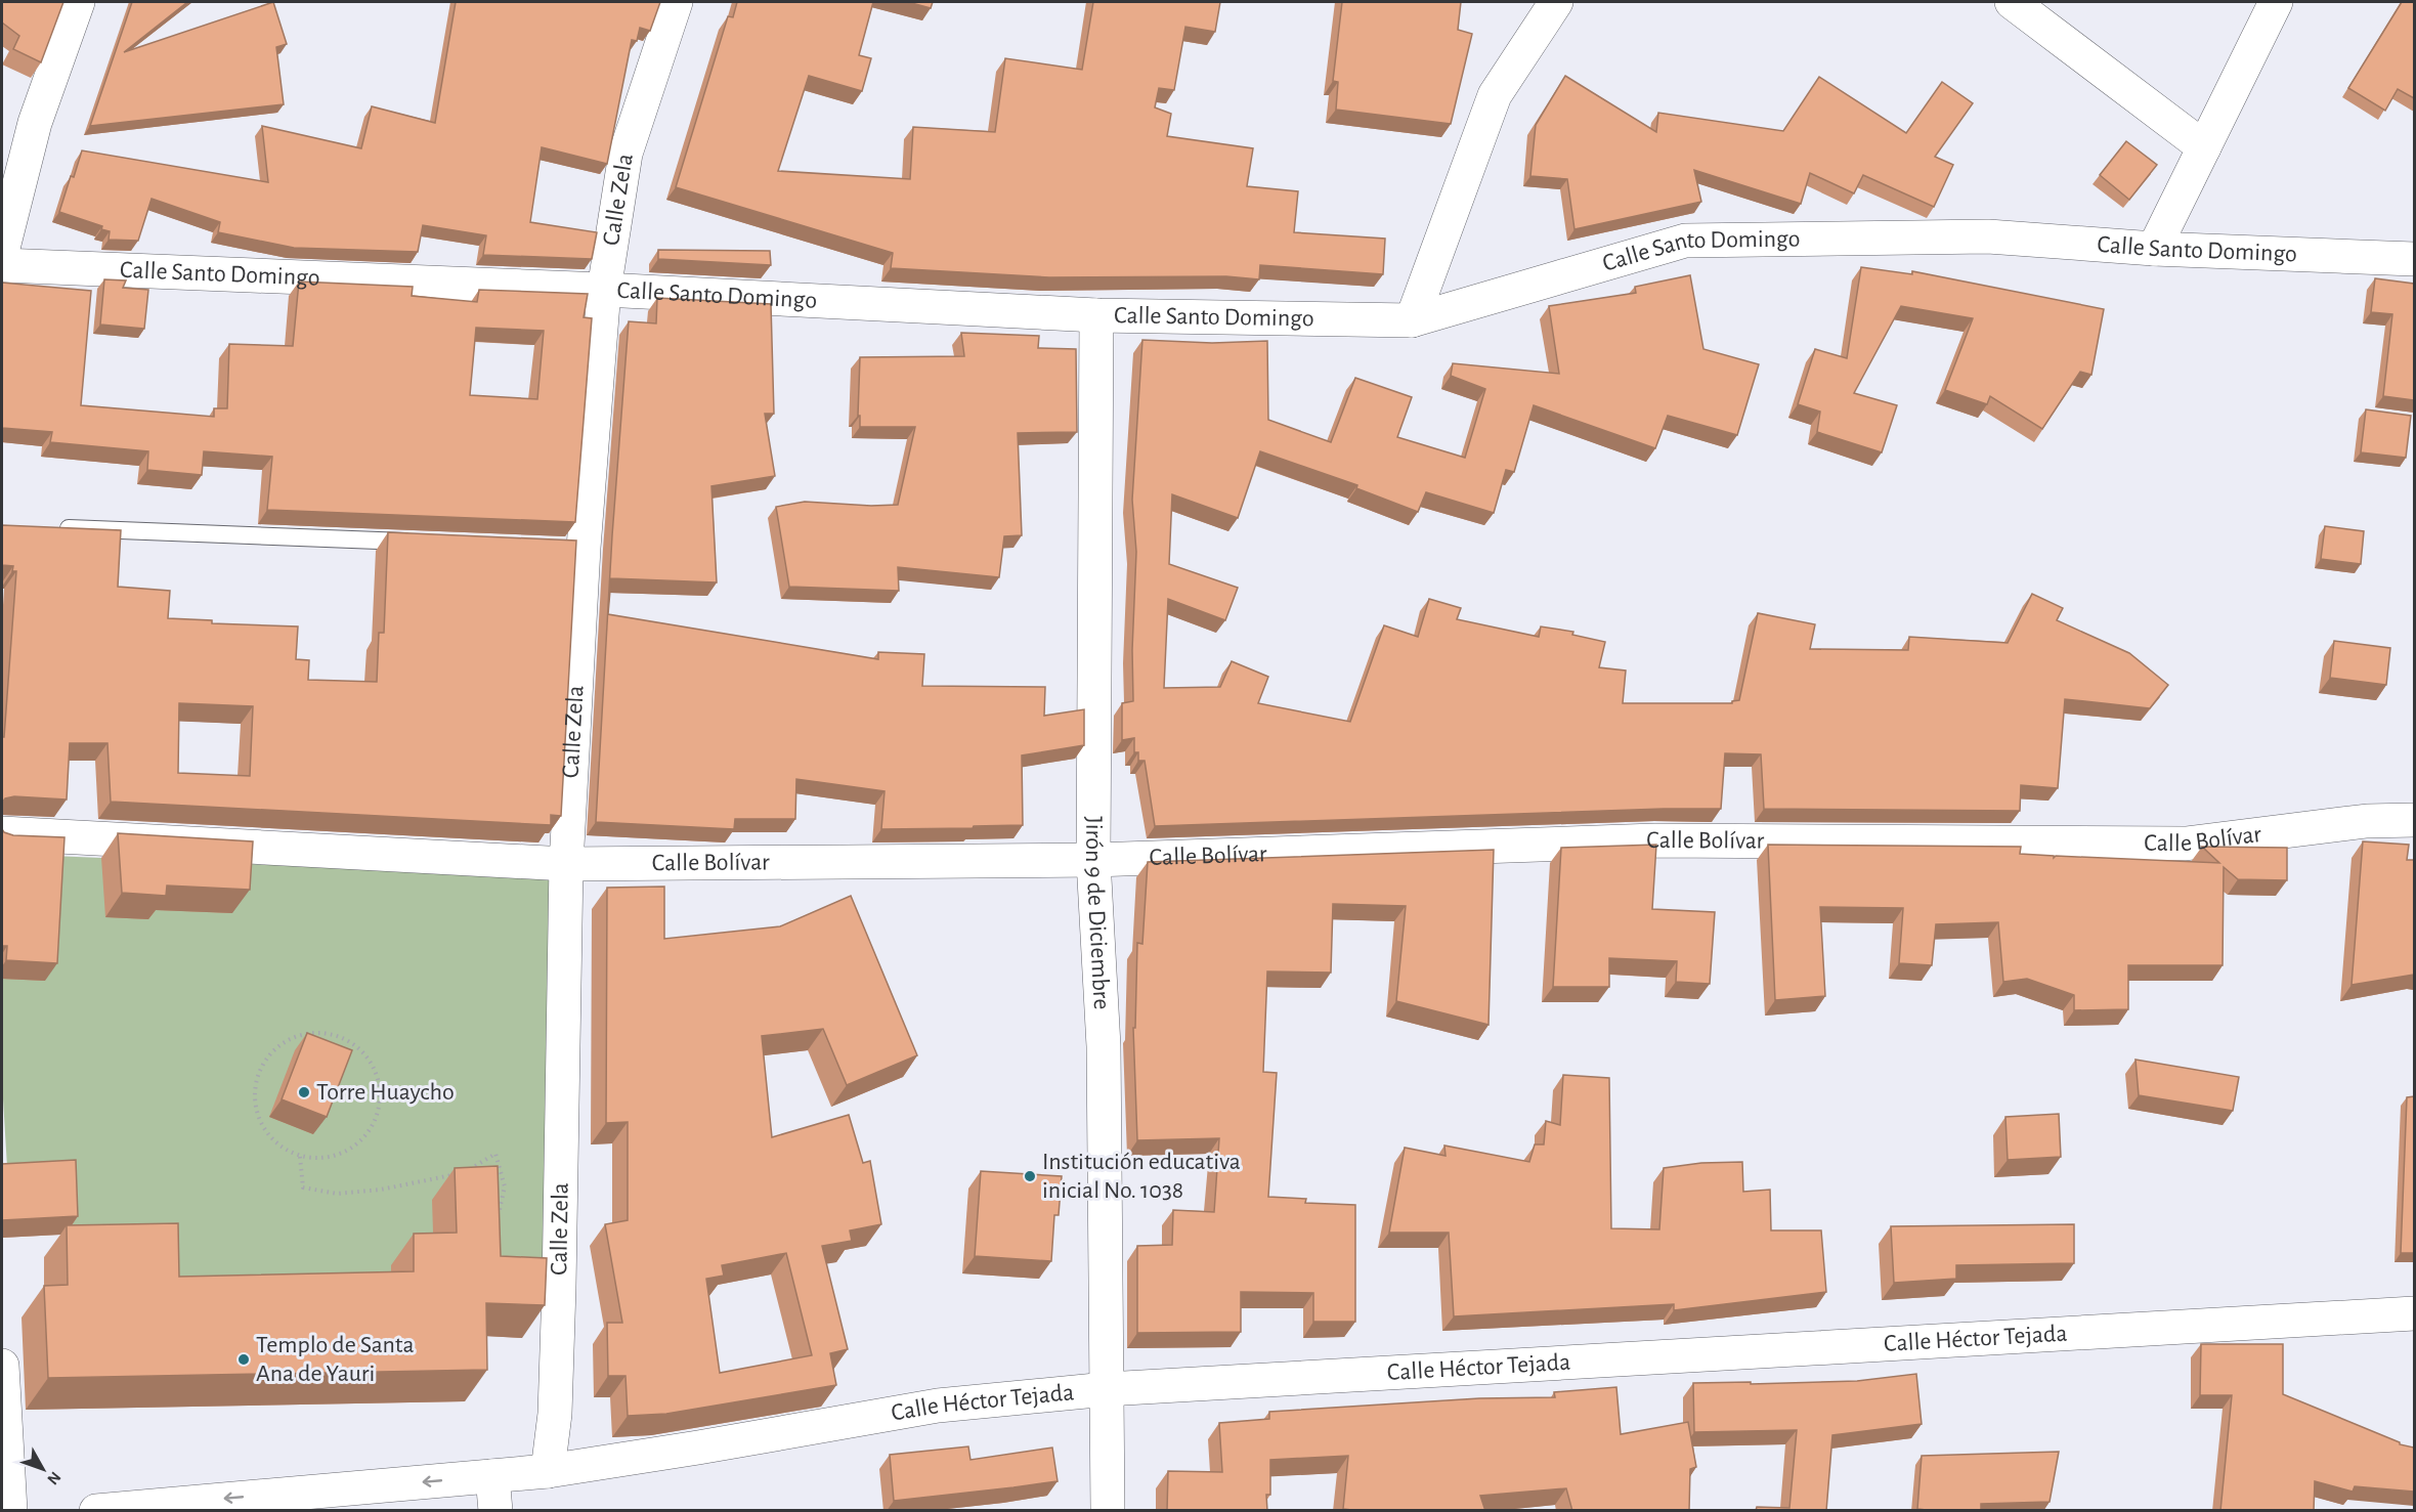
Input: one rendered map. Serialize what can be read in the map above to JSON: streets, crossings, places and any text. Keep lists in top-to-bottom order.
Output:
{
  "streets": {
    "street": [
      "Calle Zela",
      "Calle Santo Domingo",
      "Calle Bolívar",
      "Jirón 9 de Diciembre",
      "Calle Héctor Tejada"
    ]
  },
  "crossings": [
    ["Calle Zela", "Calle Santo Domingo"],
    ["Calle Zela", "Calle Bolívar"],
    ["Calle Zela", "Calle Héctor Tejada"],
    ["Calle Santo Domingo", "Jirón 9 de Diciembre"],
    ["Calle Bolívar", "Jirón 9 de Diciembre"],
    ["Jirón 9 de Diciembre", "Calle Héctor Tejada"]
  ],
  "places": ["Torre Huaycho", "Institución educativa inicial No. 1038", "Templo de Santa Ana de Yauri"],
  "north": "bottom right"
}
